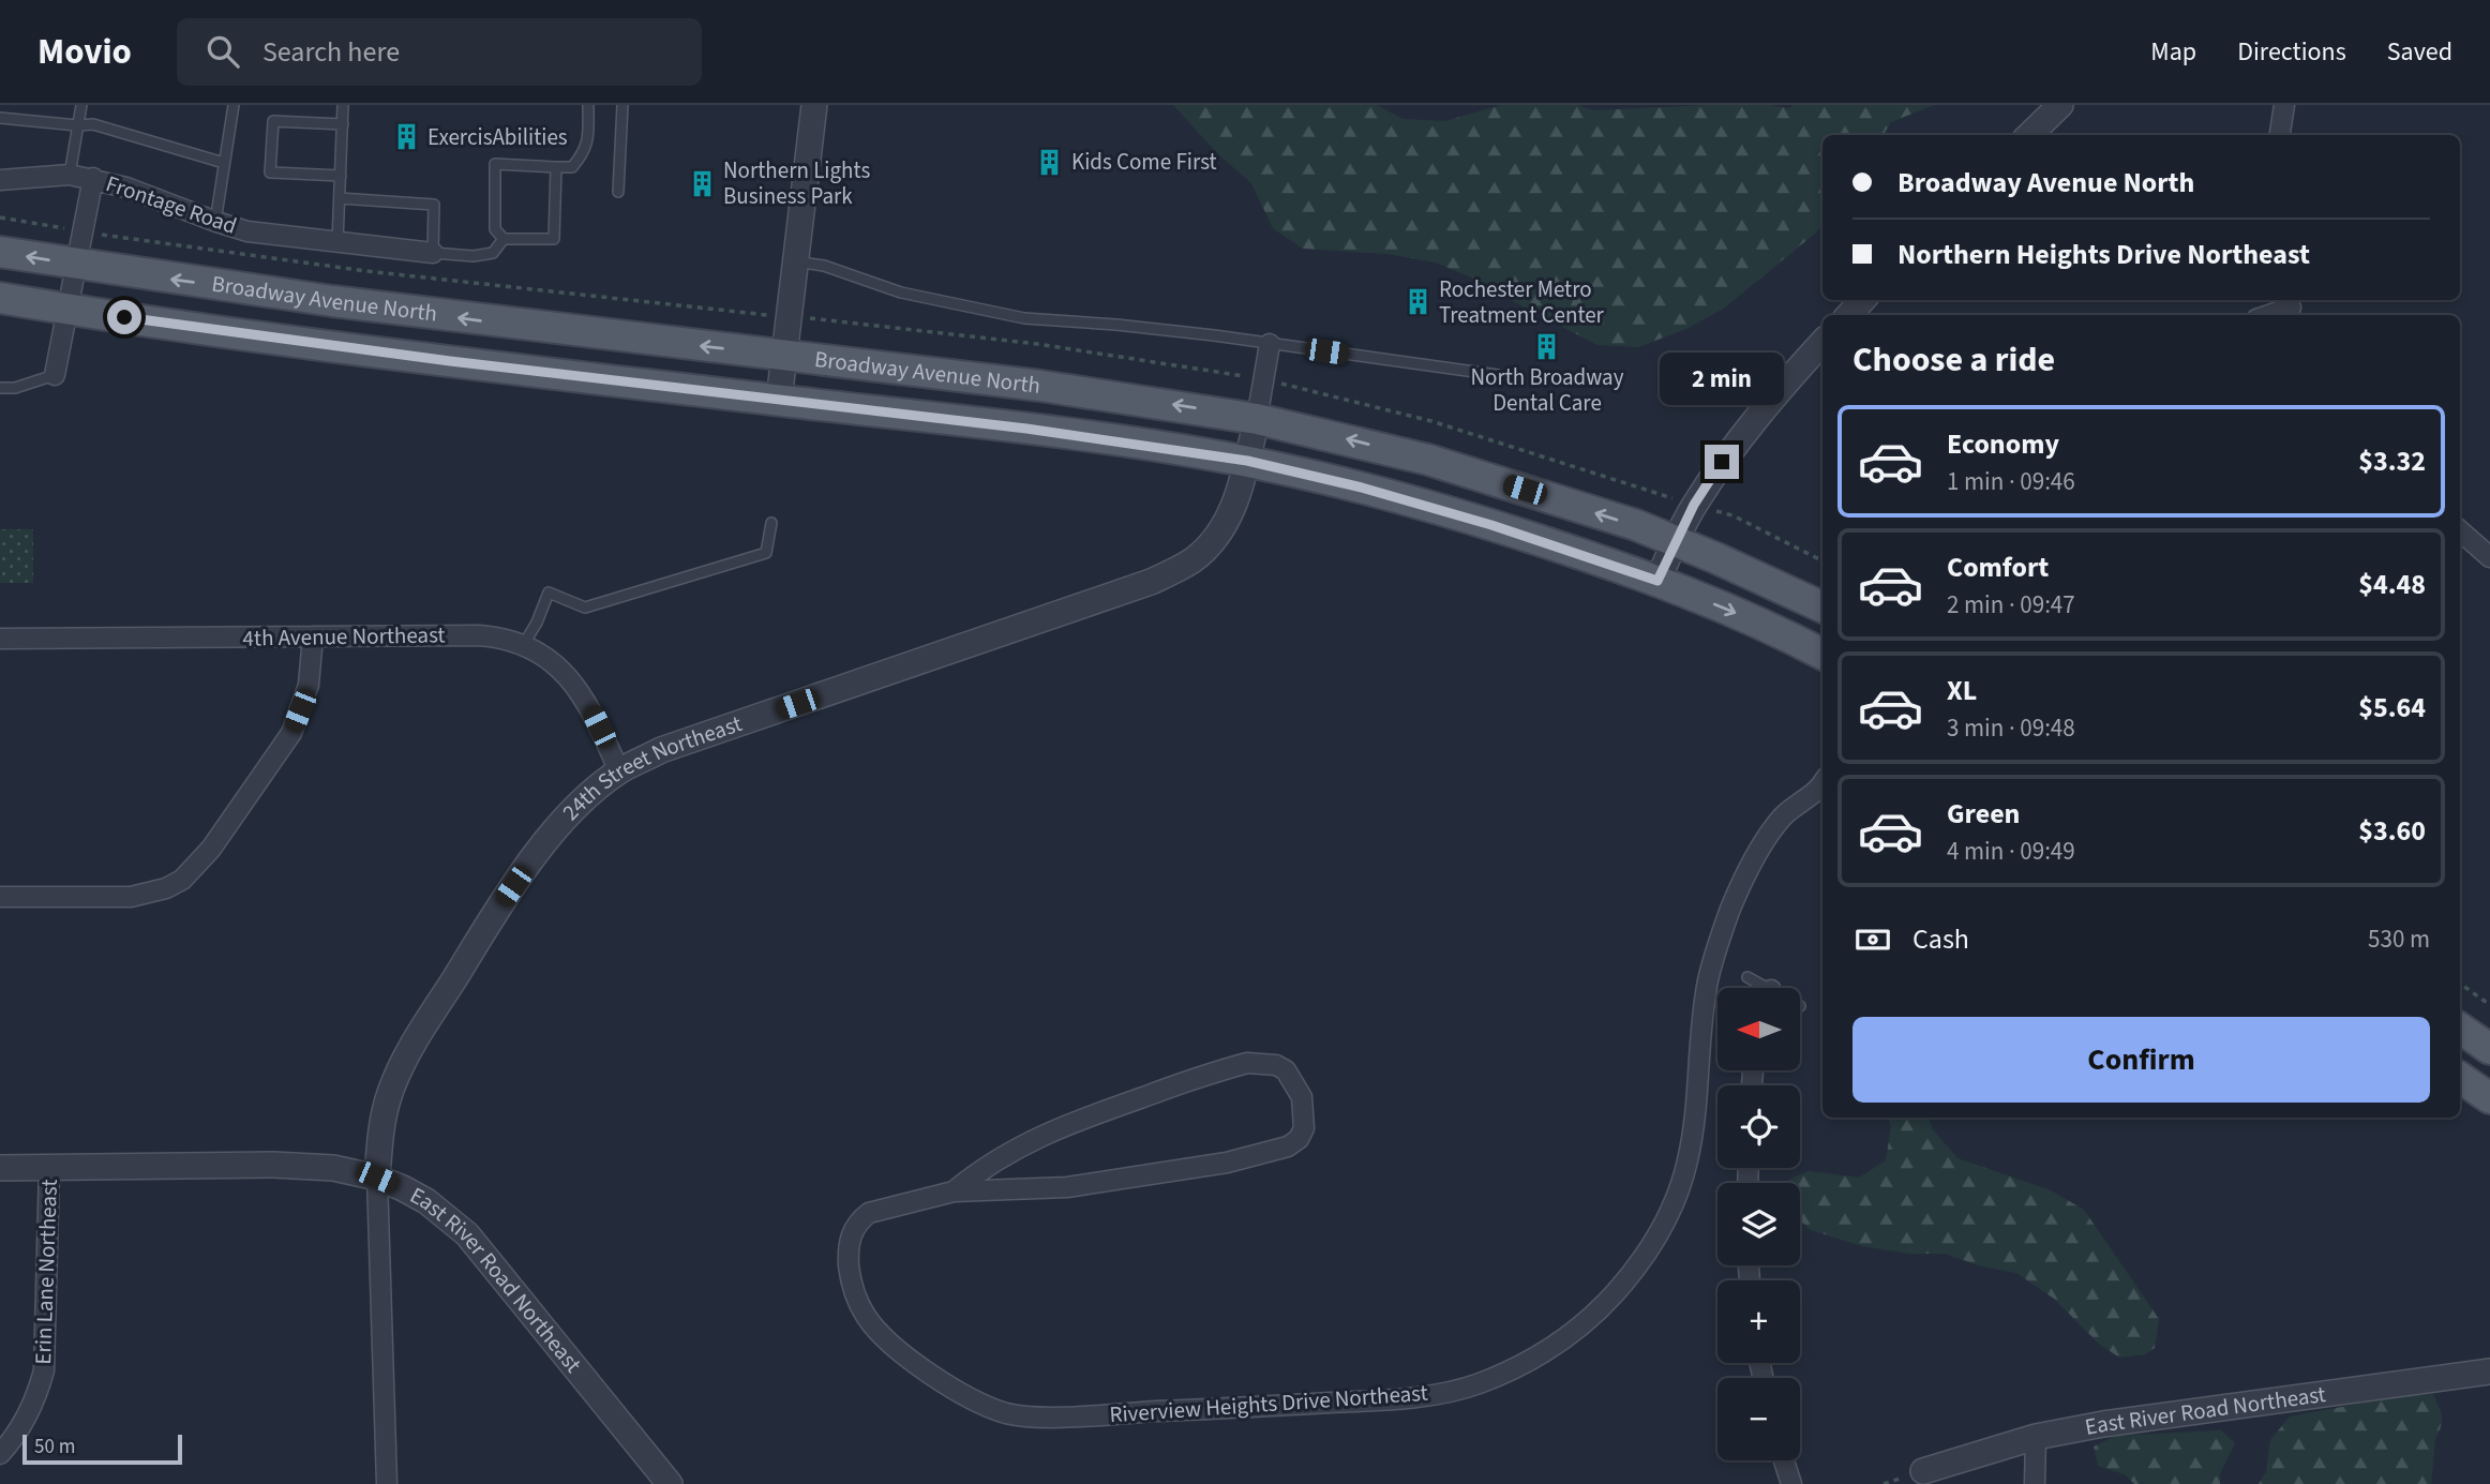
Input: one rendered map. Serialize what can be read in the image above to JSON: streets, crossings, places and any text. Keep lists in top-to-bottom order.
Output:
{
  "streets": {
    "main road": ["Broadway Avenue North"],
    "street": [
      "Frontage Road",
      "4th Avenue Northeast",
      "24th Street Northeast",
      "Erin Lane Northeast",
      "East River Road Northeast",
      "Riverview Heights Drive Northeast"
    ]
  },
  "crossings": [
    ["Broadway Avenue North", "24th Street Northeast"],
    ["4th Avenue Northeast", "24th Street Northeast"],
    ["24th Street Northeast", "East River Road Northeast"],
    ["Erin Lane Northeast", "East River Road Northeast"]
  ],
  "places": {
    "building": [
      "ExercisAbilities",
      "Kids Come First",
      "Northern Lights Business Park",
      "Rochester Metro Treatment Center",
      "North Broadway Dental Care"
    ]
  },
  "scale_bar": "50 m",
  "north": "left",
  "page": {
    "header": "Movio",
    "search": "Search here",
    "nav": ["Map", "Directions", "Saved"],
    "banner": ["Broadway Avenue North", "Northern Heights Drive Northeast"],
    "heading": "Choose a ride",
    "bubble": "2 min",
    "list": [
      {
        "name": "Economy",
        "note": "1 min · 09:46",
        "value": "$3.32"
      },
      {
        "name": "Comfort",
        "note": "2 min · 09:47",
        "value": "$4.48"
      },
      {
        "name": "XL",
        "note": "3 min · 09:48",
        "value": "$5.64"
      },
      {
        "name": "Green",
        "note": "4 min · 09:49",
        "value": "$3.60"
      }
    ],
    "pay": ["Cash", "530 m"],
    "map_buttons": ["+", "−"],
    "buttons": "Confirm",
    "scale": "50 m"
  }
}
